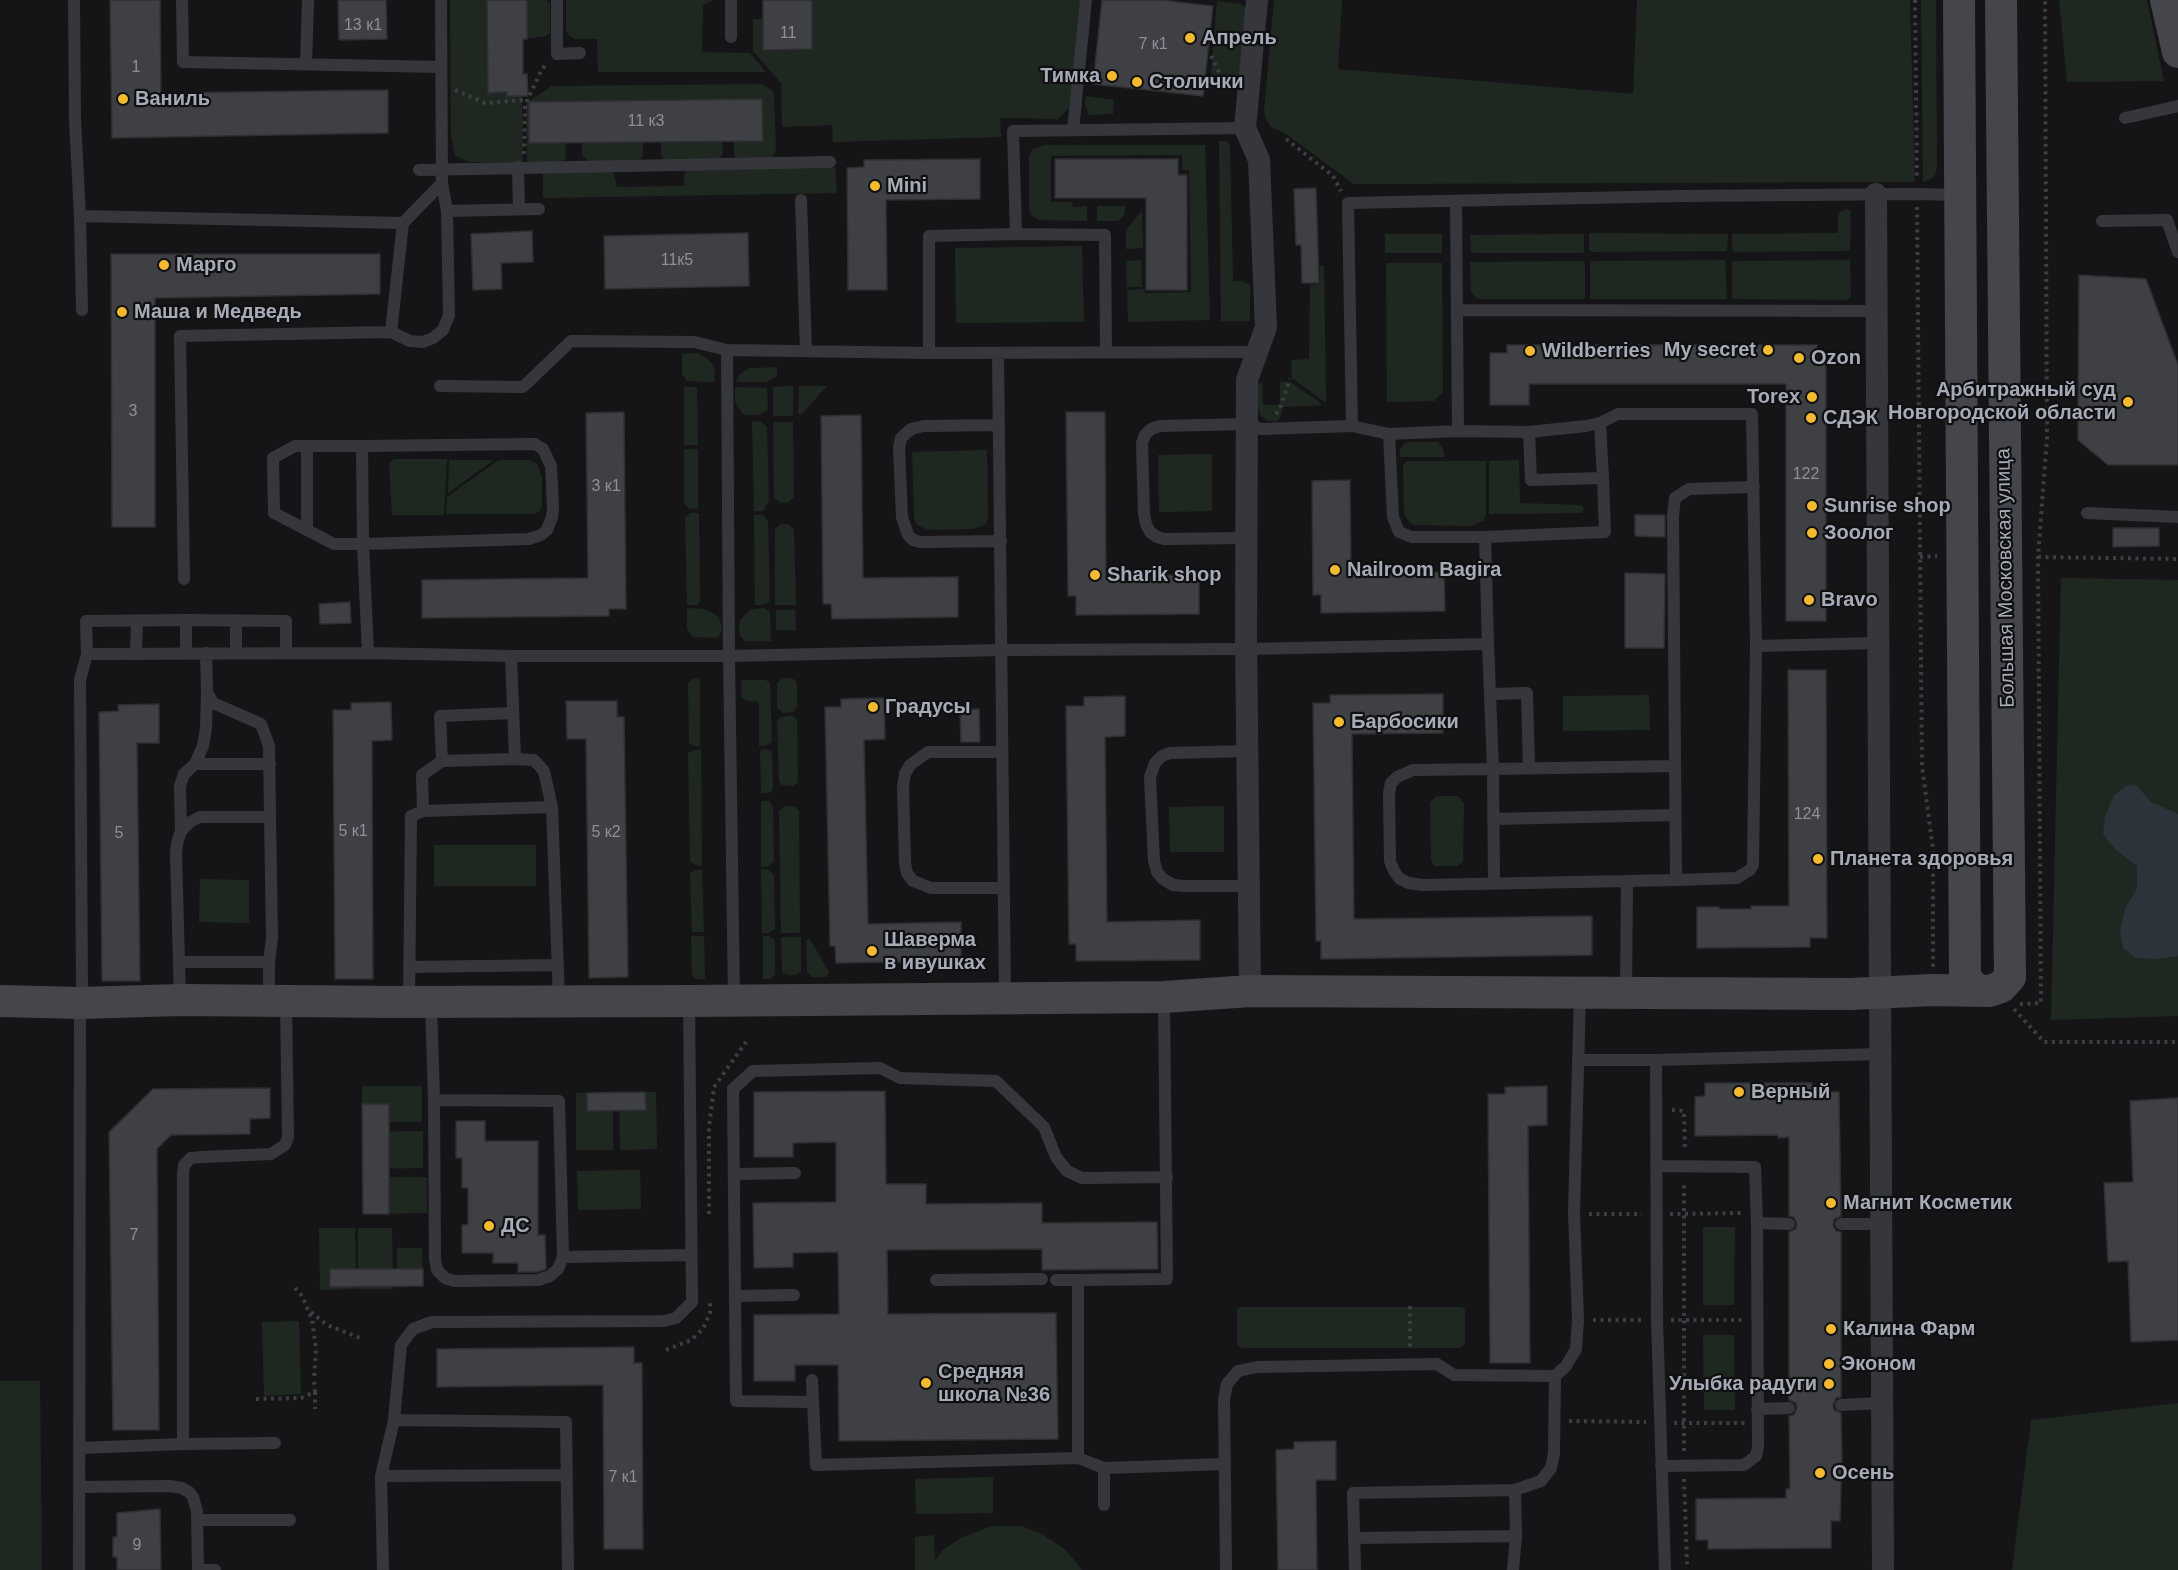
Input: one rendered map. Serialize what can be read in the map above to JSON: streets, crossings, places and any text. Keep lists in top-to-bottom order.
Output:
{
  "streets": {
    "street": ["Большая Московская улица"]
  },
  "places": [
    "Апрель",
    "Тимка",
    "Столички",
    "Ваниль",
    "Mini",
    "Марго",
    "Маша и Медведь",
    "My secret",
    "Wildberries",
    "Ozon",
    "Torex",
    "Арбитражный суд Новгородской области",
    "СДЭК",
    "Sunrise shop",
    "Зоолог",
    "Nailroom Bagira",
    "Sharik shop",
    "Bravo",
    "Градусы",
    "Барбосики",
    "Планета здоровья",
    "Шаверма в ивушках",
    "Верный",
    "Магнит Косметик",
    "ДС",
    "Калина Фарм",
    "Эконом",
    "Средняя школа №36",
    "Улыбка радуги",
    "Осень"
  ],
  "house_numbers": [
    "13 к1",
    "11",
    "7 к1",
    "1",
    "11 к3",
    "11к5",
    "3",
    "122",
    "3 к1",
    "124",
    "5 к1",
    "5 к2",
    "5",
    "7",
    "7 к1",
    "9"
  ]
}
